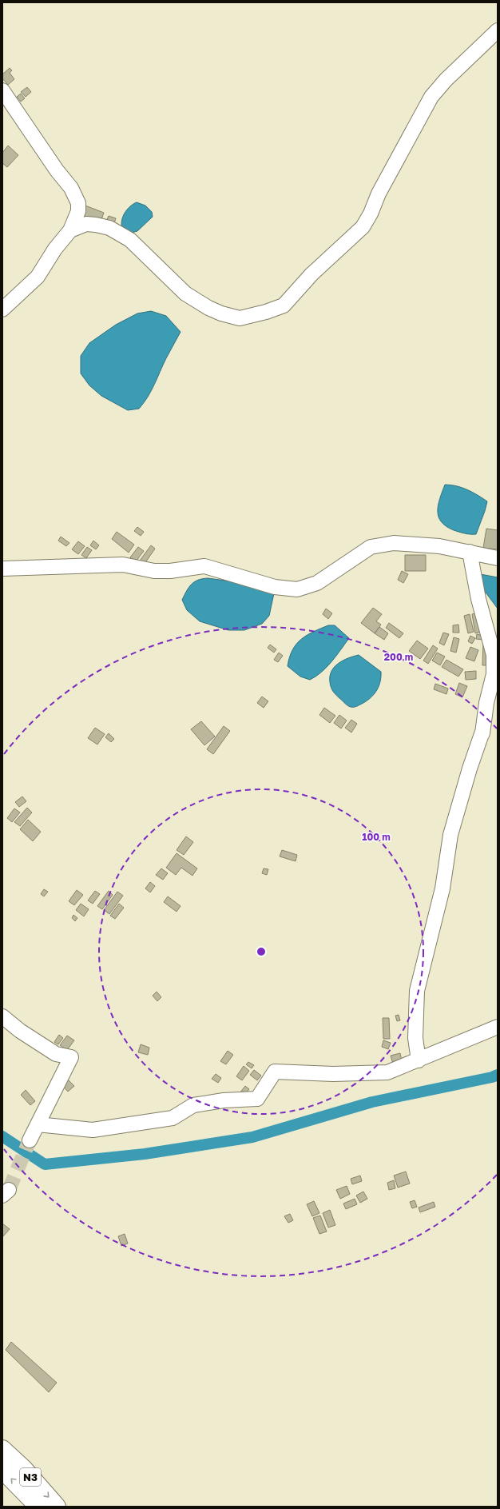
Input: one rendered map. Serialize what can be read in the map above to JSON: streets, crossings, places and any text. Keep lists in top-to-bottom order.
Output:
{
  "streets": {
    "highway": ["N3"]
  },
  "rings": ["200 m", "100 m"]
}
